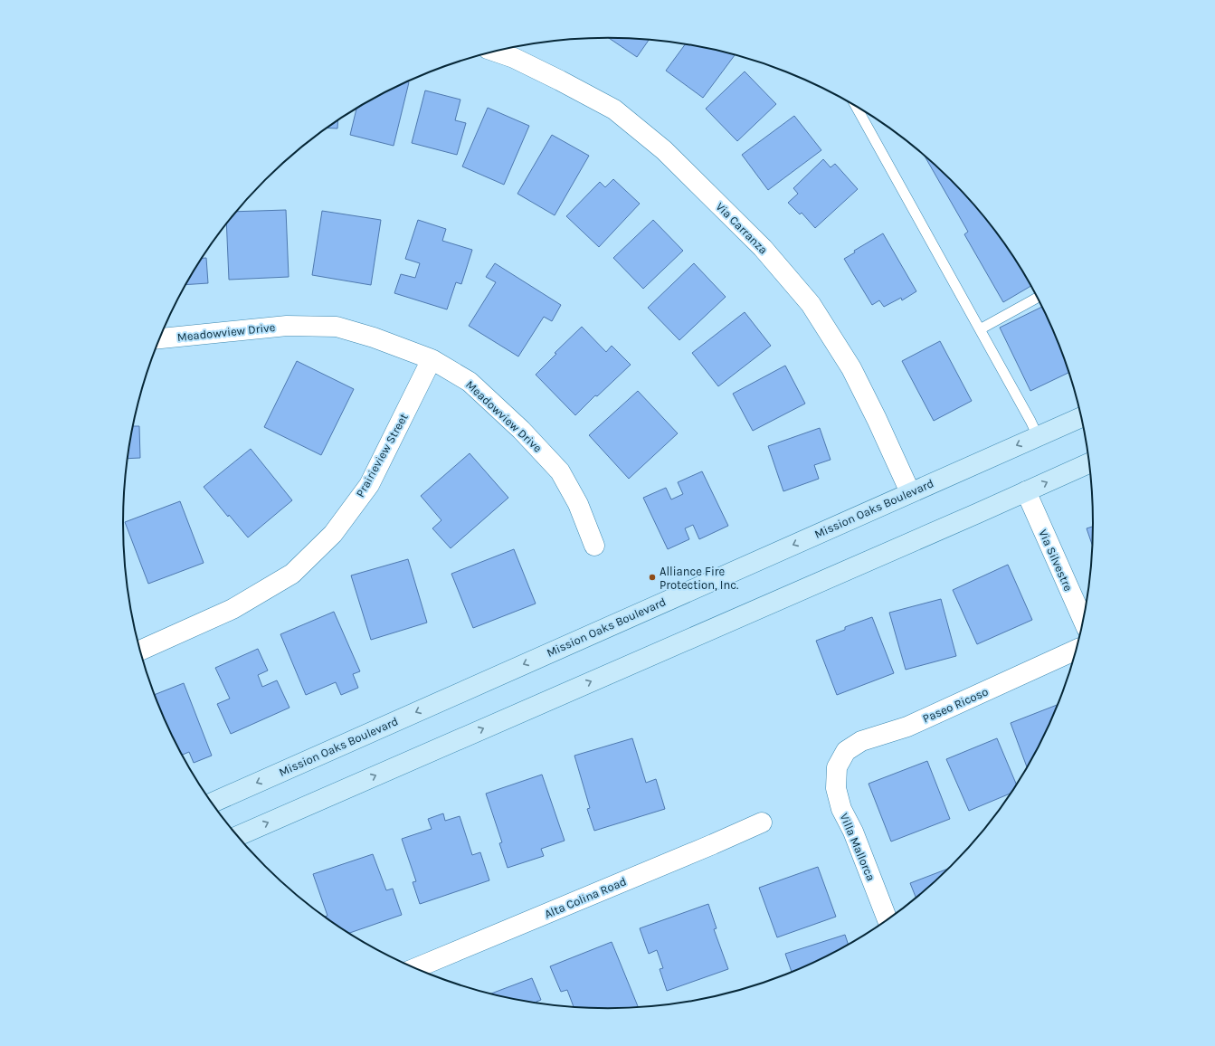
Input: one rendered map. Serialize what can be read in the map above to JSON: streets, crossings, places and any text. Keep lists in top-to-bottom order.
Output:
{
  "streets": {
    "main road": ["Mission Oaks Boulevard"],
    "street": [
      "Via Carranza",
      "Meadowview Drive",
      "Prairieview Street",
      "Via Silvestre",
      "Paseo Ricoso",
      "Villa Mallorca",
      "Alta Colina Road"
    ]
  },
  "crossings": [
    ["Via Carranza", "Mission Oaks Boulevard"],
    ["Meadowview Drive", "Prairieview Street"],
    ["Paseo Ricoso", "Villa Mallorca"]
  ],
  "places": ["Alliance Fire Protection, Inc."]
}
